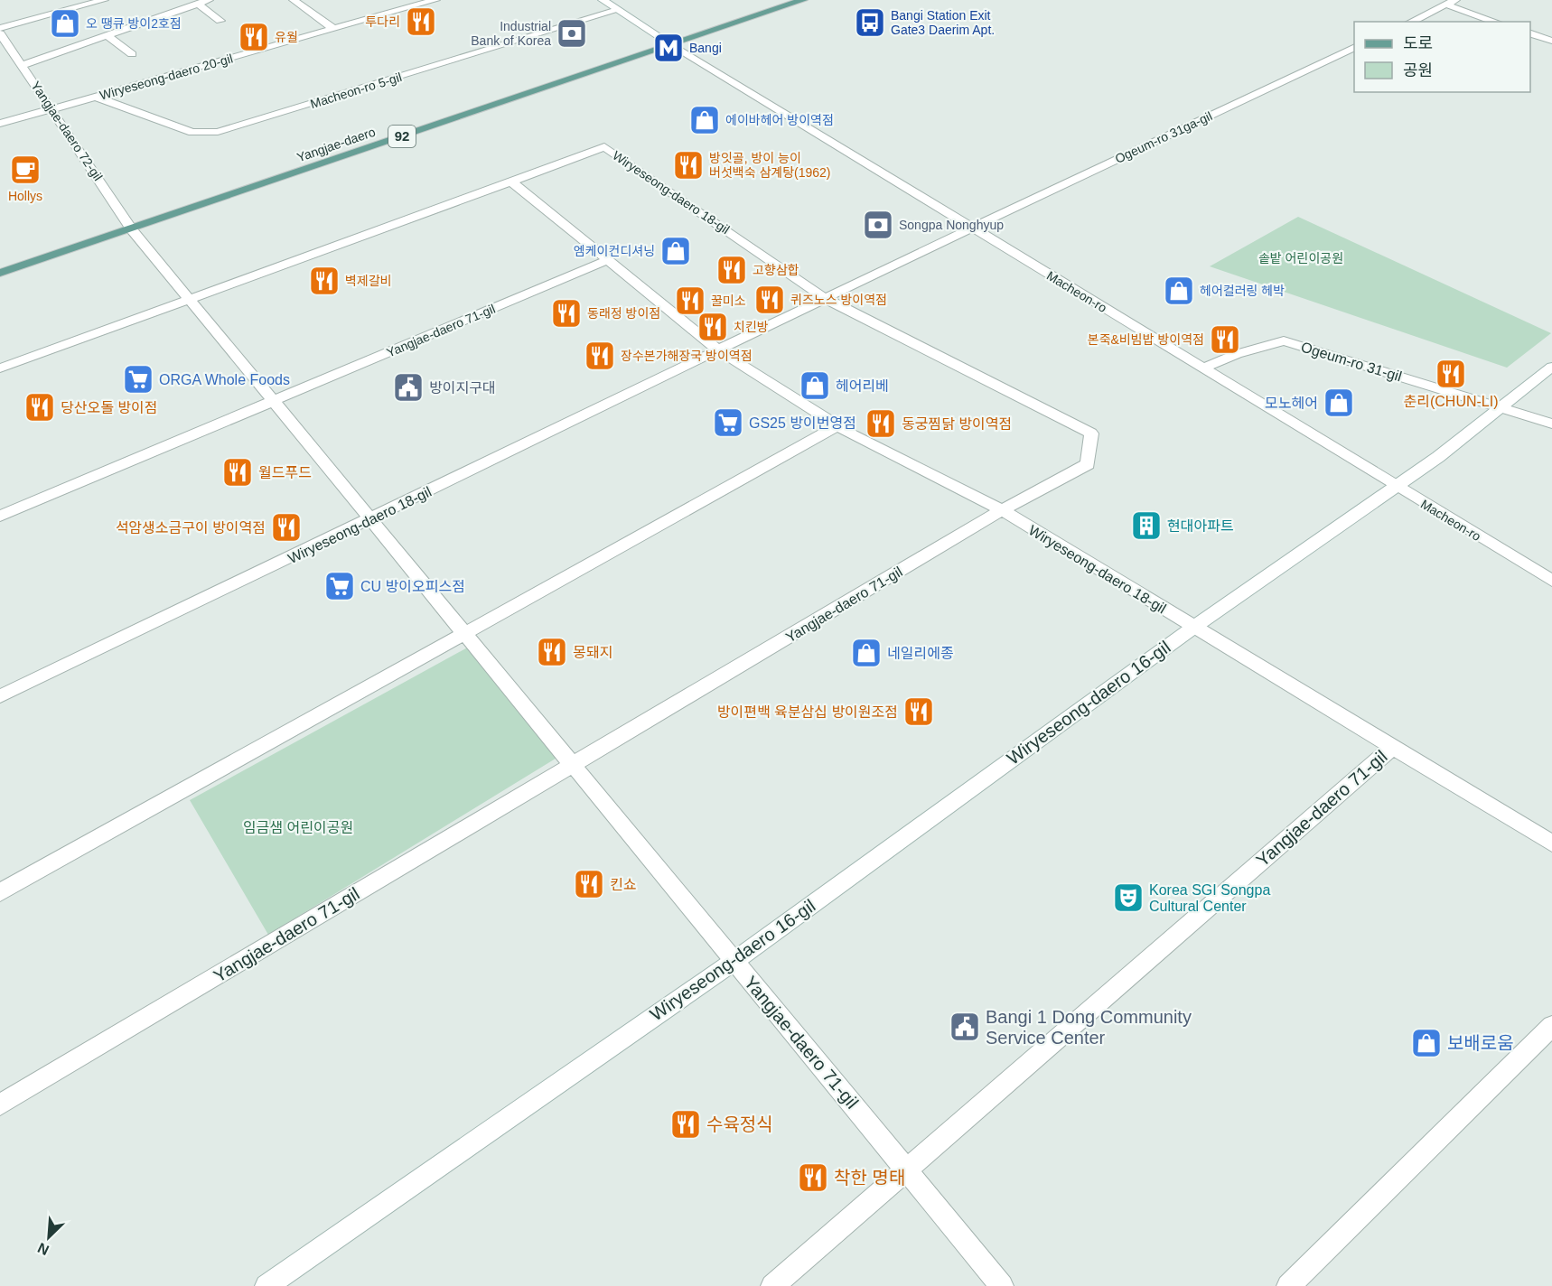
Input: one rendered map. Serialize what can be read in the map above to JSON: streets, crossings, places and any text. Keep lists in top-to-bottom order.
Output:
{
  "streets": {
    "main road": ["92", "Yangjae-daero"],
    "street": [
      "Wiryeseong-daero 20-gil",
      "Macheon-ro 5-gil",
      "Yangjae-daero 72-gil",
      "Ogeum-ro 31ga-gil",
      "Wiryeseong-daero 18-gil",
      "Macheon-ro",
      "Yangjae-daero 71-gil",
      "Ogeum-ro 31-gil",
      "Wiryeseong-daero 16-gil"
    ]
  },
  "crossings": [
    ["Wiryeseong-daero 20-gil", "Macheon-ro 5-gil"],
    ["Wiryeseong-daero 20-gil", "Yangjae-daero 72-gil"],
    ["Macheon-ro 5-gil", "Macheon-ro"],
    ["Yangjae-daero 72-gil", "Yangjae-daero"],
    ["Yangjae-daero 72-gil", "Yangjae-daero 71-gil"],
    ["Ogeum-ro 31ga-gil", "Wiryeseong-daero 18-gil"],
    ["Ogeum-ro 31ga-gil", "Macheon-ro"],
    ["Yangjae-daero", "Macheon-ro"],
    ["Yangjae-daero", "Yangjae-daero 71-gil"],
    ["Wiryeseong-daero 18-gil", "Macheon-ro"],
    ["Wiryeseong-daero 18-gil", "Yangjae-daero 71-gil"],
    ["Wiryeseong-daero 18-gil", "Wiryeseong-daero 16-gil"],
    ["Macheon-ro", "Ogeum-ro 31-gil"],
    ["Macheon-ro", "Wiryeseong-daero 16-gil"],
    ["Yangjae-daero 71-gil", "Wiryeseong-daero 16-gil"]
  ],
  "parks": ["솥밭 어린이공원", "임금샘 어린이공원"],
  "places": {
    "restaurant": [
      "투다리",
      "유월",
      "방잇골, 방이 능이 버섯백숙 삼계탕(1962)",
      "고향삼합",
      "벽제갈비",
      "퀴즈노스 방이역점",
      "꿀미소",
      "동래정 방이점",
      "치킨방",
      "본죽&비빔밥 방이역점",
      "장수본가해장국 방이역점",
      "춘리(CHUN-LI)",
      "당산오돌 방이점",
      "동궁찜닭 방이역점",
      "월드푸드",
      "석암생소금구이 방이역점",
      "몽돼지",
      "방이편백 육분삼십 방이원조점",
      "킨쇼",
      "수육정식",
      "착한 명태"
    ],
    "bus stop": ["Bangi Station Exit Gate3 Daerim Apt."],
    "shop": [
      "오 땡큐 방이2호점",
      "에이바헤어 방이역점",
      "엠케이컨디셔닝",
      "헤어컬러링 헤박",
      "헤어리베",
      "모노헤어",
      "네일리에종",
      "보배로움"
    ],
    "bank": ["Industrial Bank of Korea", "Songpa Nonghyup"],
    "metro station": ["Bangi"],
    "cafe": ["Hollys"],
    "supermarket": ["ORGA Whole Foods", "GS25 방이번영점", "CU 방이오피스점"],
    "public building": ["방이지구대", "Bangi 1 Dong Community Service Center"],
    "building": ["현대아파트"],
    "theatre": ["Korea SGI Songpa Cultural Center"]
  },
  "legend": ["도로", "공원"],
  "north": "bottom left"
}
